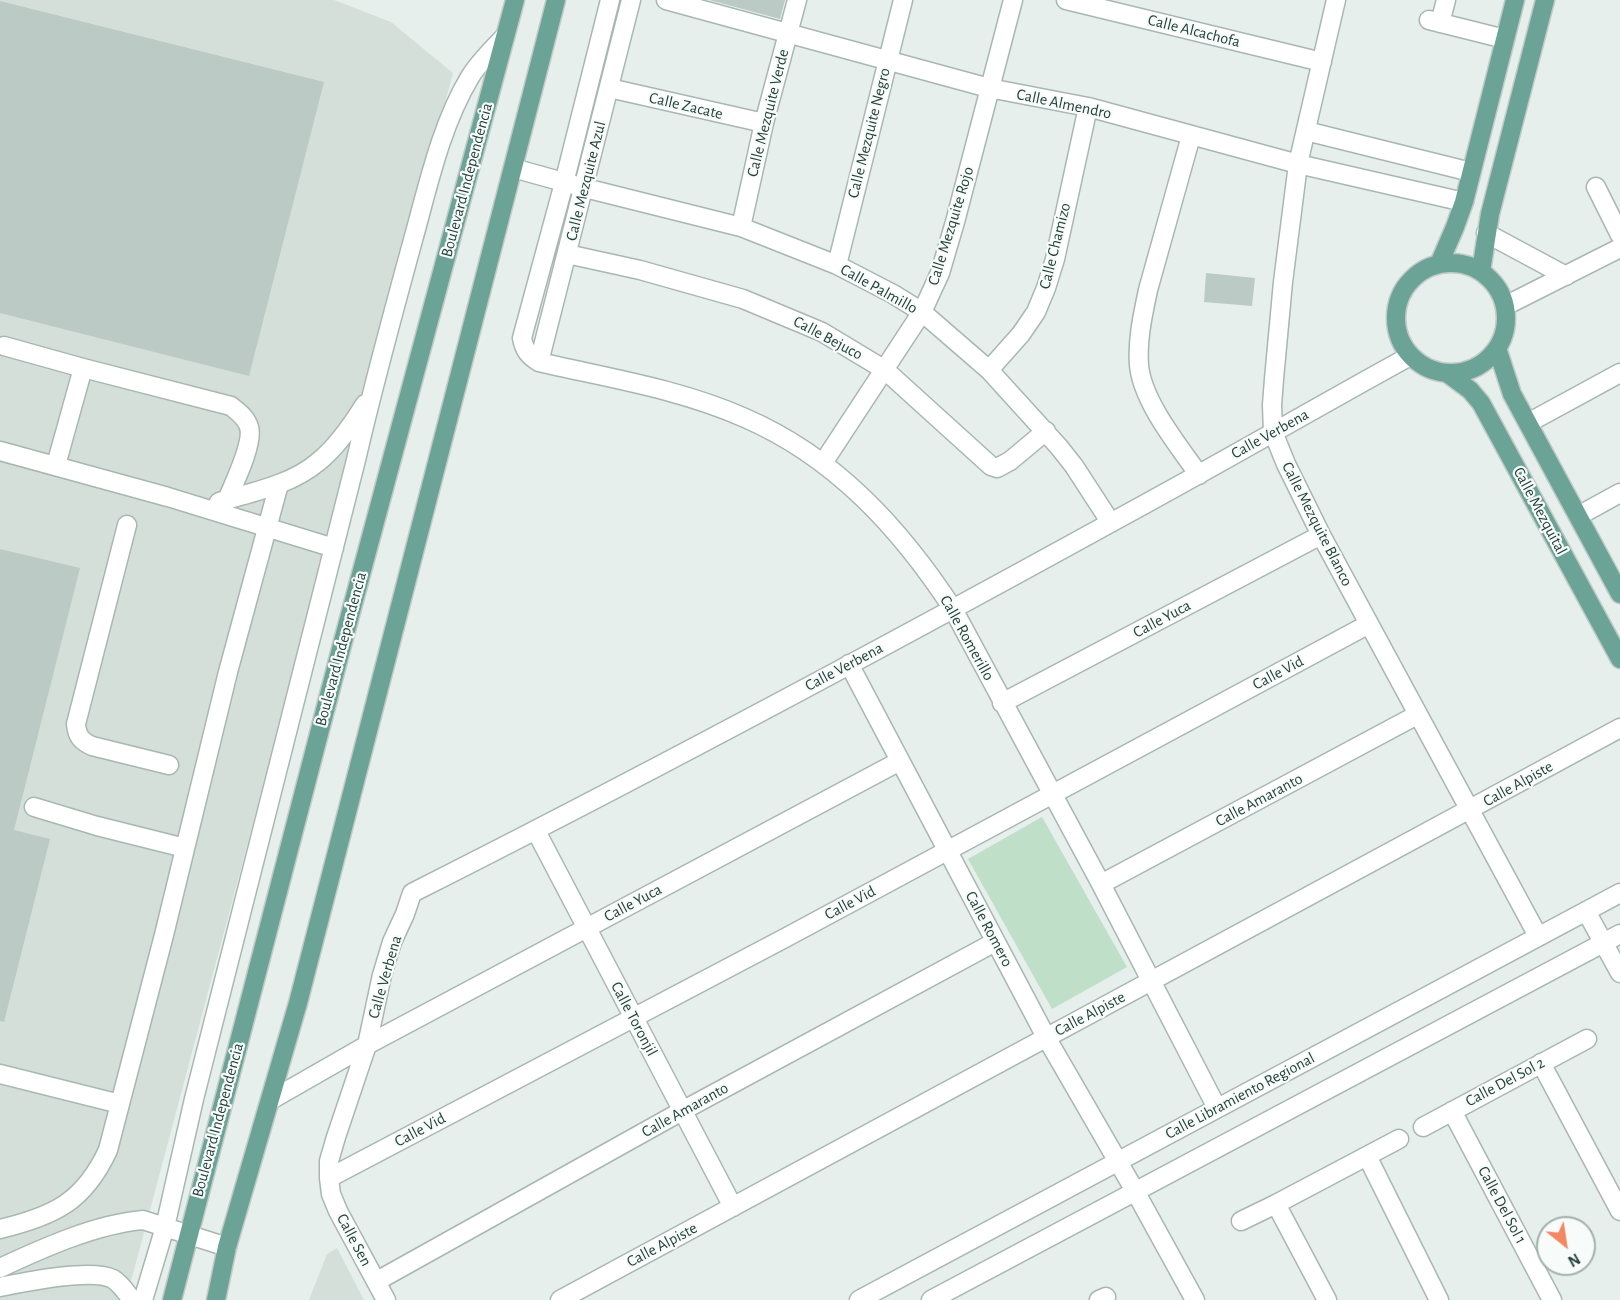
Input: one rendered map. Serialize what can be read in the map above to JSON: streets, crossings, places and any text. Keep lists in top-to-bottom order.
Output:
{
  "streets": {
    "main road": ["Boulevard Independencia", "Calle Mezquital"],
    "street": [
      "Calle Alcachofa",
      "Calle Almendro",
      "Calle Zacate",
      "Calle Mezquite Verde",
      "Calle Mezquite Negro",
      "Calle Mezquite Azul",
      "Calle Mezquite Rojo",
      "Calle Chamizo",
      "Calle Palmillo",
      "Calle Bejuco",
      "Calle Verbena",
      "Calle Mezquite Blanco",
      "Calle Yuca",
      "Calle Romerillo",
      "Calle Vid",
      "Calle Alpiste",
      "Calle Amaranto",
      "Calle Romero",
      "Calle Toronjil",
      "Calle Del Sol 2",
      "Calle Libramiento Regional",
      "Calle Del Sol 1",
      "Calle Sen"
    ]
  },
  "crossings": [
    ["Calle Alcachofa", "Calle Mezquite Blanco"],
    ["Calle Almendro", "Calle Mezquite Verde"],
    ["Calle Almendro", "Calle Mezquite Negro"],
    ["Calle Almendro", "Calle Mezquite Rojo"],
    ["Calle Almendro", "Calle Chamizo"],
    ["Calle Almendro", "Calle Mezquite Blanco"],
    ["Calle Zacate", "Calle Mezquite Verde"],
    ["Calle Zacate", "Calle Mezquite Azul"],
    ["Calle Mezquite Verde", "Calle Palmillo"],
    ["Calle Mezquite Negro", "Calle Palmillo"],
    ["Calle Mezquite Azul", "Calle Palmillo"],
    ["Calle Mezquite Azul", "Calle Bejuco"],
    ["Calle Mezquite Azul", "Calle Romerillo"],
    ["Calle Mezquite Rojo", "Calle Palmillo"],
    ["Calle Mezquite Rojo", "Calle Bejuco"],
    ["Calle Mezquite Rojo", "Calle Romerillo"],
    ["Calle Chamizo", "Calle Palmillo"],
    ["Calle Palmillo", "Calle Bejuco"],
    ["Calle Palmillo", "Calle Verbena"],
    ["Calle Verbena", "Calle Mezquital"],
    ["Calle Verbena", "Calle Mezquite Blanco"],
    ["Calle Verbena", "Calle Yuca"],
    ["Calle Verbena", "Calle Romerillo"],
    ["Calle Verbena", "Calle Romero"],
    ["Calle Verbena", "Calle Toronjil"],
    ["Calle Mezquite Blanco", "Calle Yuca"],
    ["Calle Mezquite Blanco", "Calle Vid"],
    ["Calle Mezquite Blanco", "Calle Alpiste"],
    ["Calle Mezquite Blanco", "Calle Amaranto"],
    ["Calle Mezquite Blanco", "Calle Libramiento Regional"],
    ["Calle Yuca", "Calle Romerillo"],
    ["Calle Yuca", "Calle Romero"],
    ["Calle Yuca", "Calle Toronjil"],
    ["Calle Romerillo", "Calle Vid"],
    ["Calle Romerillo", "Calle Alpiste"],
    ["Calle Romerillo", "Calle Amaranto"],
    ["Calle Romerillo", "Calle Libramiento Regional"],
    ["Calle Vid", "Calle Romero"],
    ["Calle Vid", "Calle Toronjil"],
    ["Calle Vid", "Calle Sen"],
    ["Calle Alpiste", "Calle Romero"],
    ["Calle Alpiste", "Calle Toronjil"],
    ["Calle Amaranto", "Calle Romero"],
    ["Calle Amaranto", "Calle Toronjil"],
    ["Calle Amaranto", "Calle Sen"],
    ["Calle Romero", "Calle Libramiento Regional"],
    ["Calle Del Sol 2", "Calle Del Sol 1"]
  ],
  "north": "bottom right"
}
